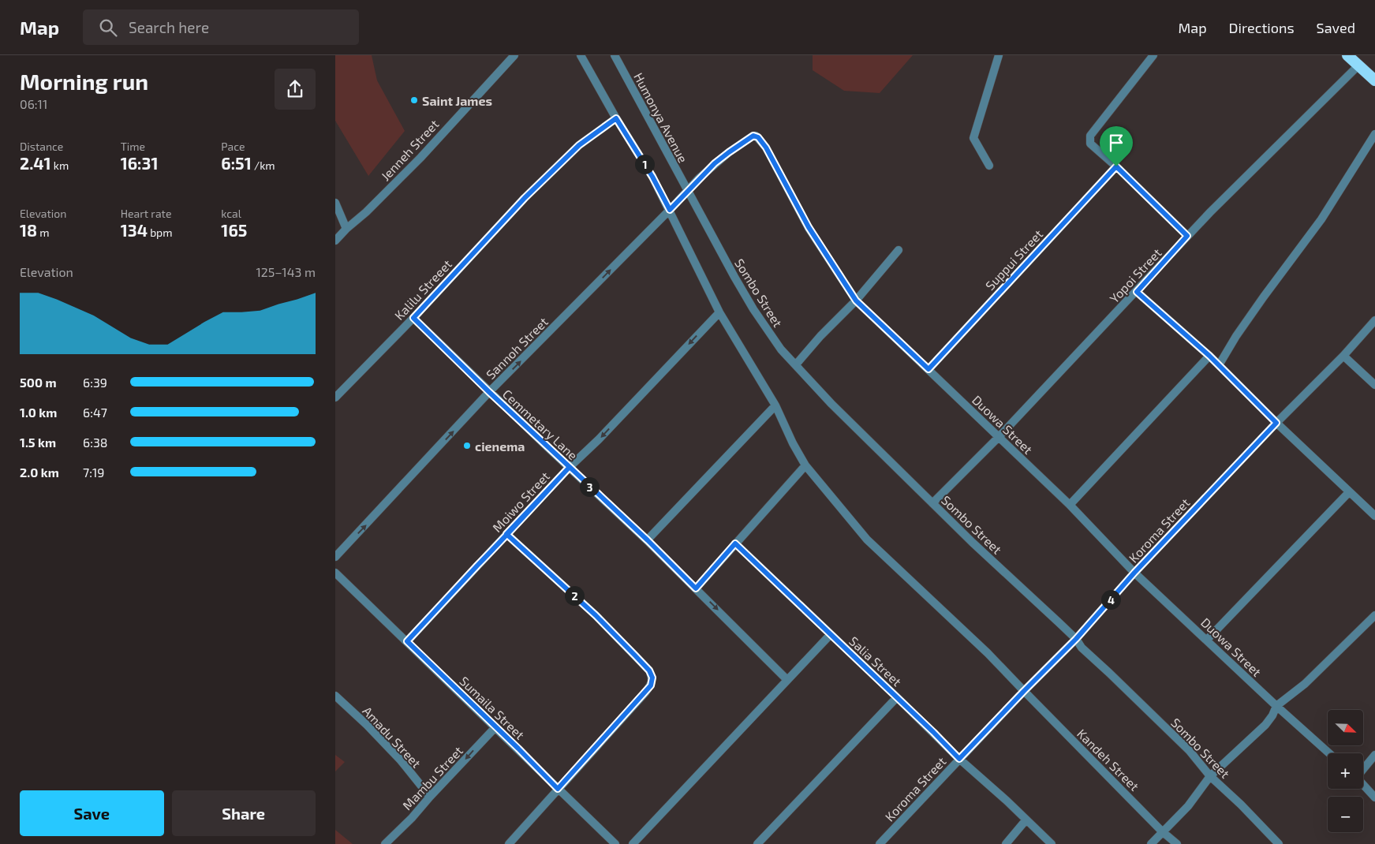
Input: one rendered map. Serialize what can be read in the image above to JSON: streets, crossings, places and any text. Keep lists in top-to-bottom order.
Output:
{
  "streets": {
    "street": [
      "Humonya Avenue",
      "Jenneh Street",
      "Suppui Street",
      "Yopoi Street",
      "Kalilu Streeet",
      "Sombo Street",
      "Sannoh Street",
      "Cemmetary Lane",
      "Duowa Street",
      "Moiwo Street",
      "Koroma Street",
      "Salia Street",
      "Sumaila Street",
      "Amadu Street",
      "Kandeh Street",
      "Mambu Street"
    ]
  },
  "crossings": [
    ["Humonya Avenue", "Sombo Street"],
    ["Humonya Avenue", "Sannoh Street"],
    ["Humonya Avenue", "Duowa Street"],
    ["Suppui Street", "Duowa Street"],
    ["Yopoi Street", "Sombo Street"],
    ["Yopoi Street", "Duowa Street"],
    ["Kalilu Streeet", "Cemmetary Lane"],
    ["Kalilu Streeet", "Kandeh Street"],
    ["Sombo Street", "Sannoh Street"],
    ["Sombo Street", "Duowa Street"],
    ["Sombo Street", "Koroma Street"],
    ["Sannoh Street", "Cemmetary Lane"],
    ["Sannoh Street", "Duowa Street"],
    ["Sannoh Street", "Kandeh Street"],
    ["Cemmetary Lane", "Moiwo Street"],
    ["Duowa Street", "Koroma Street"],
    ["Moiwo Street", "Sumaila Street"],
    ["Moiwo Street", "Kandeh Street"],
    ["Koroma Street", "Salia Street"],
    ["Koroma Street", "Kandeh Street"],
    ["Sumaila Street", "Mambu Street"],
    ["Amadu Street", "Mambu Street"]
  ],
  "one_way": ["Sannoh Street", "Moiwo Street", "Mambu Street"],
  "places": ["Saint James", "cienema"],
  "north": "bottom right",
  "page": {
    "header": "Map",
    "search": "Search here",
    "nav": ["Map", "Directions", "Saved"],
    "heading": ["Morning run", "06:11"],
    "stats": [
      ["Distance", "2.41 km"],
      ["Time", "16:31"],
      ["Pace", "6:51 /km"],
      ["Elevation", "18 m"],
      ["Heart rate", "134 bpm"],
      ["kcal", "165"]
    ],
    "pins": [
      "1",
      "3",
      "2",
      "4"
    ],
    "chart": ["Elevation", "125–143 m"],
    "list": [
      {
        "name": "500 m",
        "note": "6:39"
      },
      {
        "name": "1.0 km",
        "note": "6:47"
      },
      {
        "name": "1.5 km",
        "note": "6:38"
      },
      {
        "name": "2.0 km",
        "note": "7:19"
      }
    ],
    "map_buttons": ["+", "−"],
    "buttons": ["Save", "Share"]
  }
}
